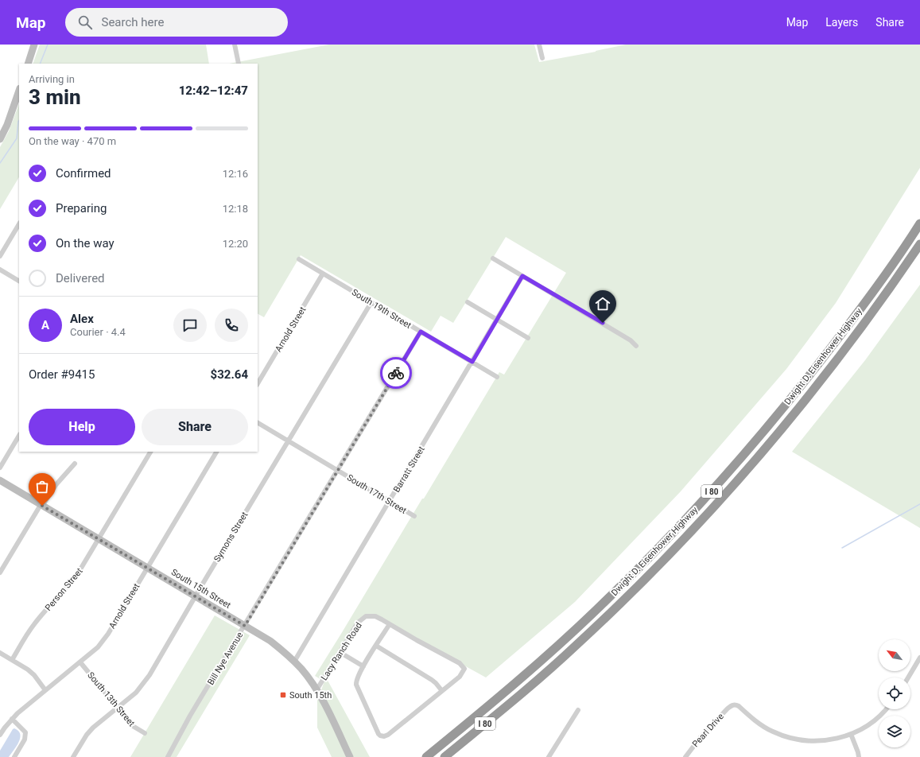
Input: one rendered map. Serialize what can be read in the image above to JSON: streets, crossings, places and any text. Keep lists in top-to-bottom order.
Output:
{
  "streets": {
    "highway": ["Dwight D. Eisenhower Highway", "I 80"],
    "main road": ["South 15th Street"],
    "street": [
      "South 19th Street",
      "Arnold Street",
      "Barratt Street",
      "South 17th Street",
      "Symons Street",
      "Person Street",
      "Lacy Ranch Road",
      "Bill Nye Avenue",
      "South 13th Street",
      "Pearl Drive"
    ]
  },
  "crossings": [
    ["South 19th Street", "Arnold Street"],
    ["South 19th Street", "Barratt Street"],
    ["South 19th Street", "Symons Street"],
    ["South 19th Street", "Bill Nye Avenue"],
    ["Arnold Street", "South 15th Street"],
    ["Arnold Street", "South 13th Street"],
    ["Barratt Street", "South 17th Street"],
    ["Barratt Street", "South 15th Street"],
    ["South 17th Street", "Symons Street"],
    ["South 17th Street", "Bill Nye Avenue"],
    ["Symons Street", "South 15th Street"],
    ["Symons Street", "South 13th Street"],
    ["South 15th Street", "Person Street"],
    ["South 15th Street", "Lacy Ranch Road"],
    ["South 15th Street", "Bill Nye Avenue"]
  ],
  "places": {
    "transit": ["South 15th"]
  },
  "north": "top left",
  "page": {
    "header": "Map",
    "search": "Search here",
    "nav": ["Map", "Layers", "Share"],
    "heading": ["3 min", "Arriving in", "12:42–12:47"],
    "panel": [
      "Alex",
      "Courier · 4.4",
      "Order #9415",
      "$32.64"
    ],
    "bar": "On the way · 470 m",
    "list": [
      ["Confirmed", "12:16"],
      ["Preparing", "12:18"],
      ["On the way", "12:20"],
      "Delivered"
    ],
    "round": "A",
    "buttons": ["Help", "Share"]
  }
}
